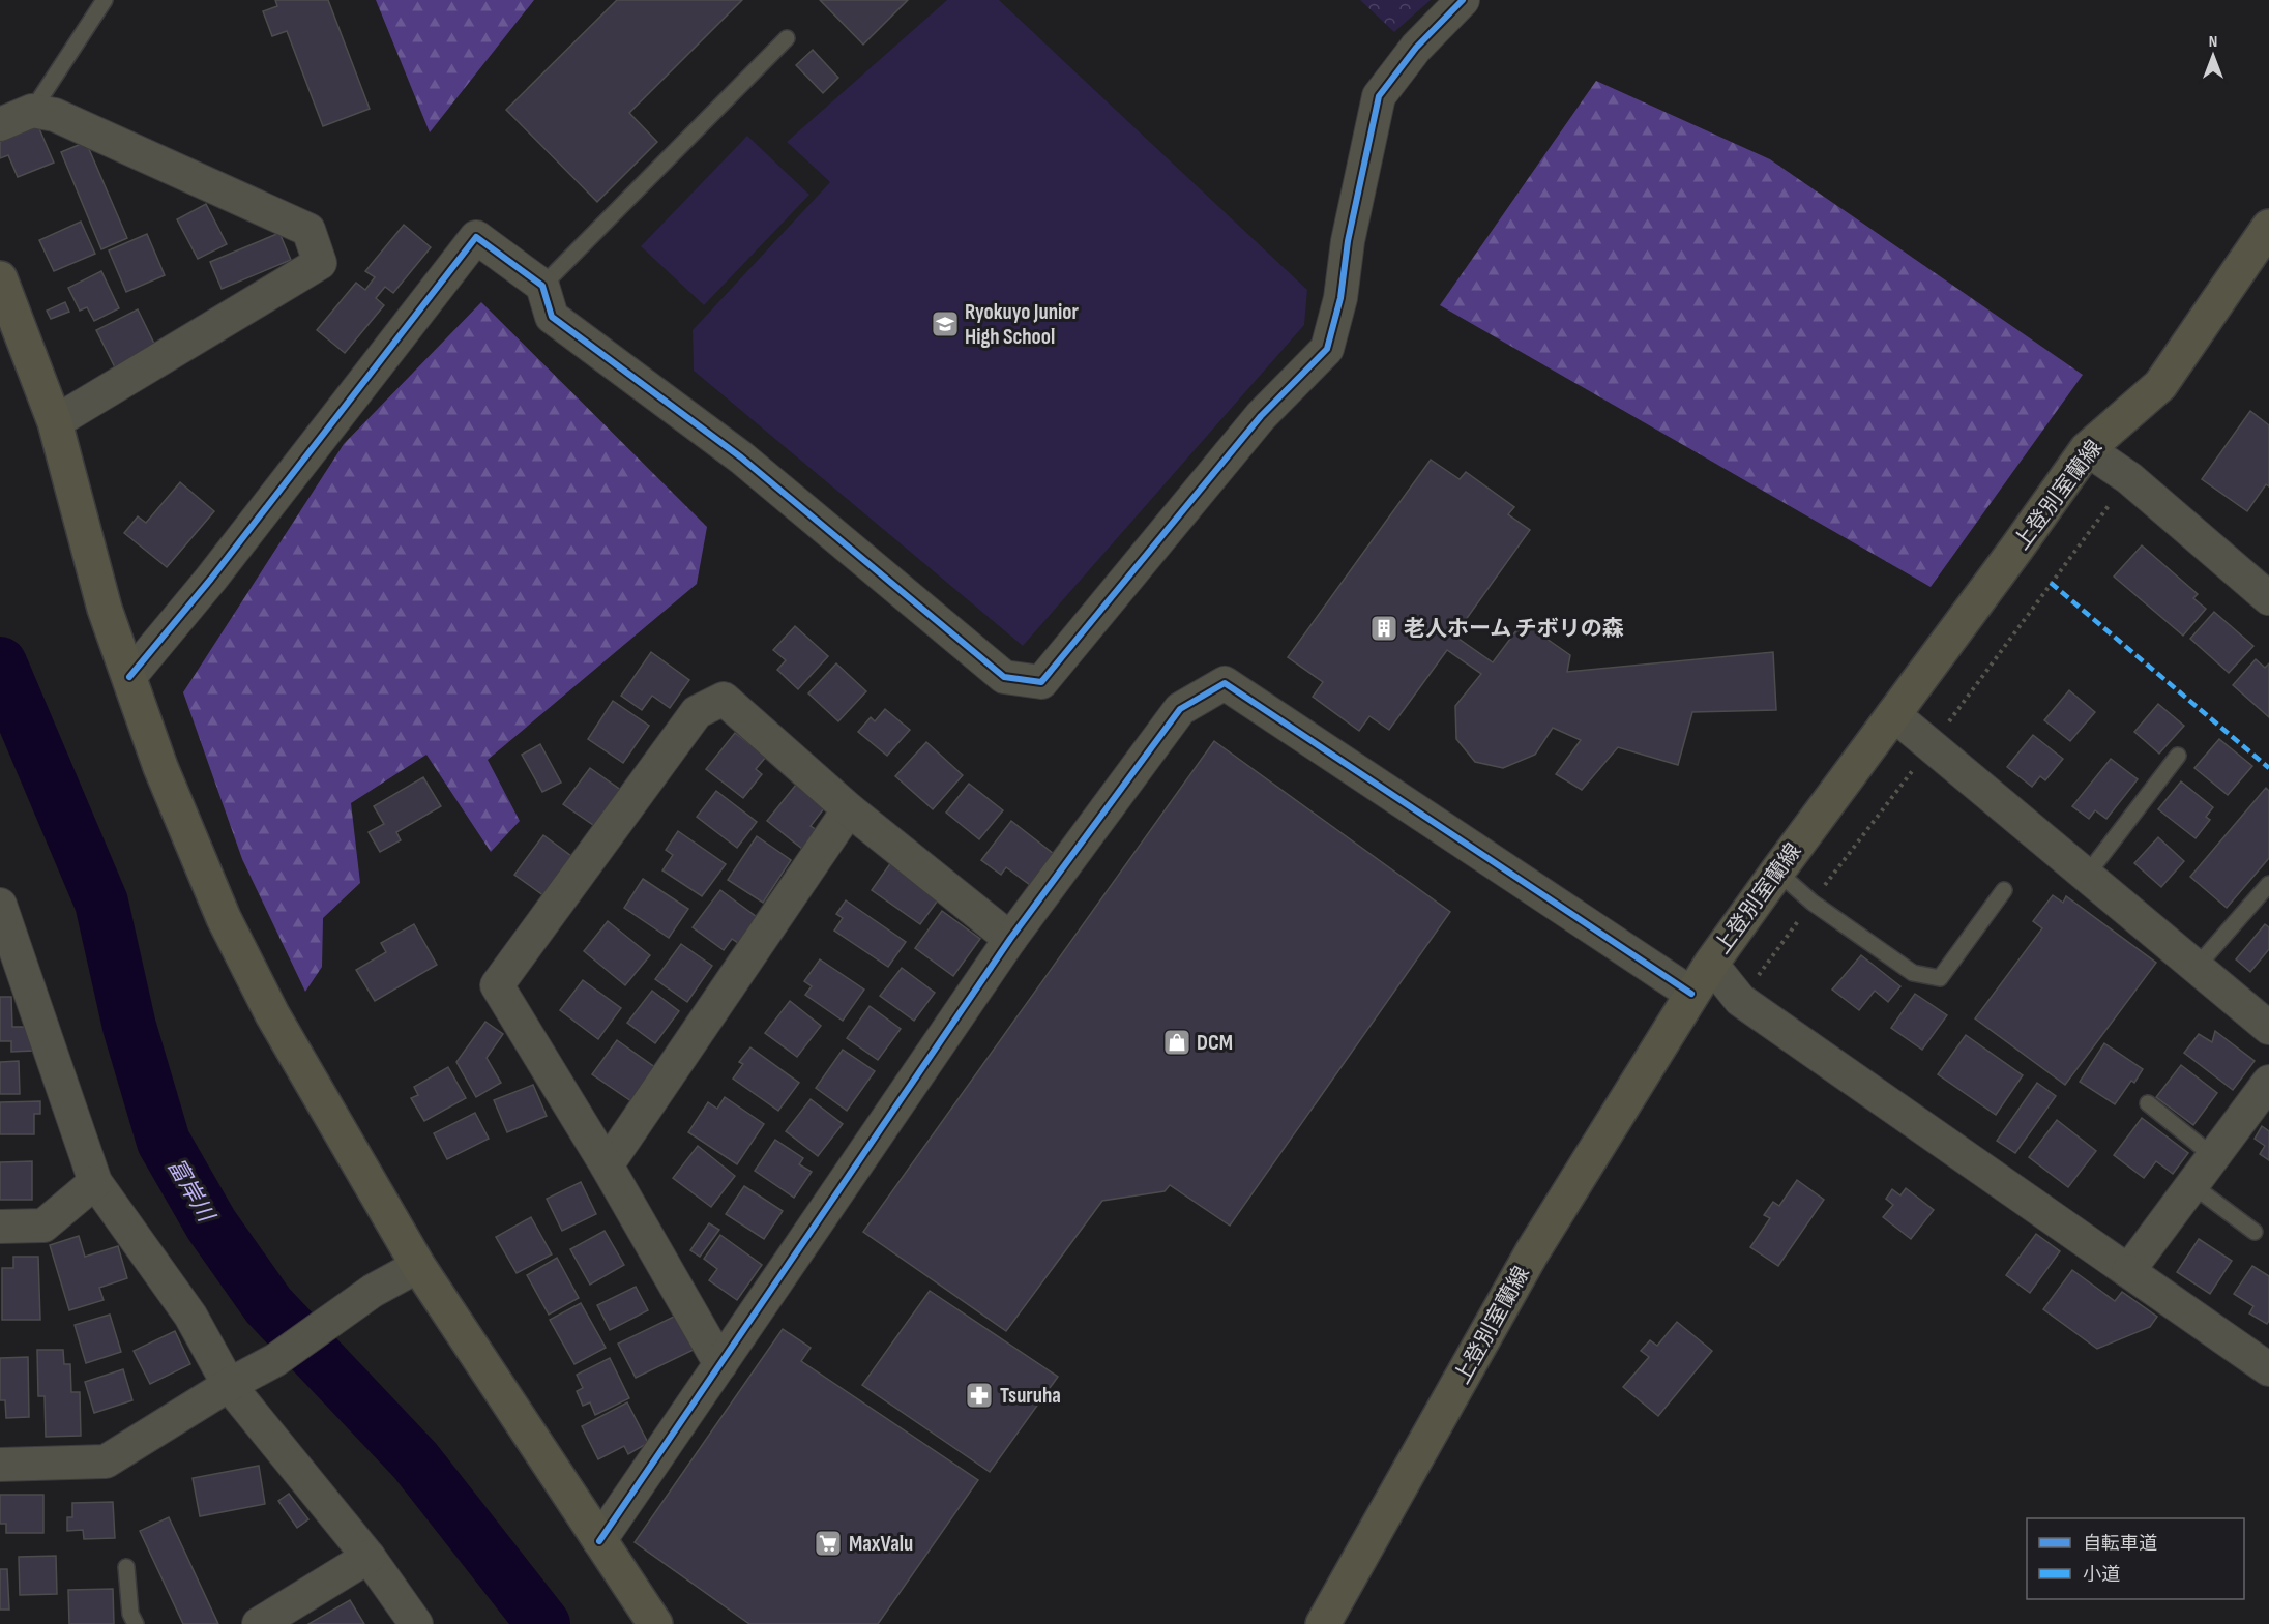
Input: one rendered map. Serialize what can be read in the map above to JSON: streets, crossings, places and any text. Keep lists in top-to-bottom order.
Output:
{
  "streets": {
    "main road": ["上登別室蘭線"]
  },
  "water": ["富岸川"],
  "places": {
    "school or university": ["Ryokuyo Junior High School"],
    "building": ["老人ホーム チボリの森"],
    "shop": ["DCM"],
    "pharmacy": ["Tsuruha"],
    "supermarket": ["MaxValu"]
  },
  "legend": ["自転車道", "小道"],
  "north": "top"
}
